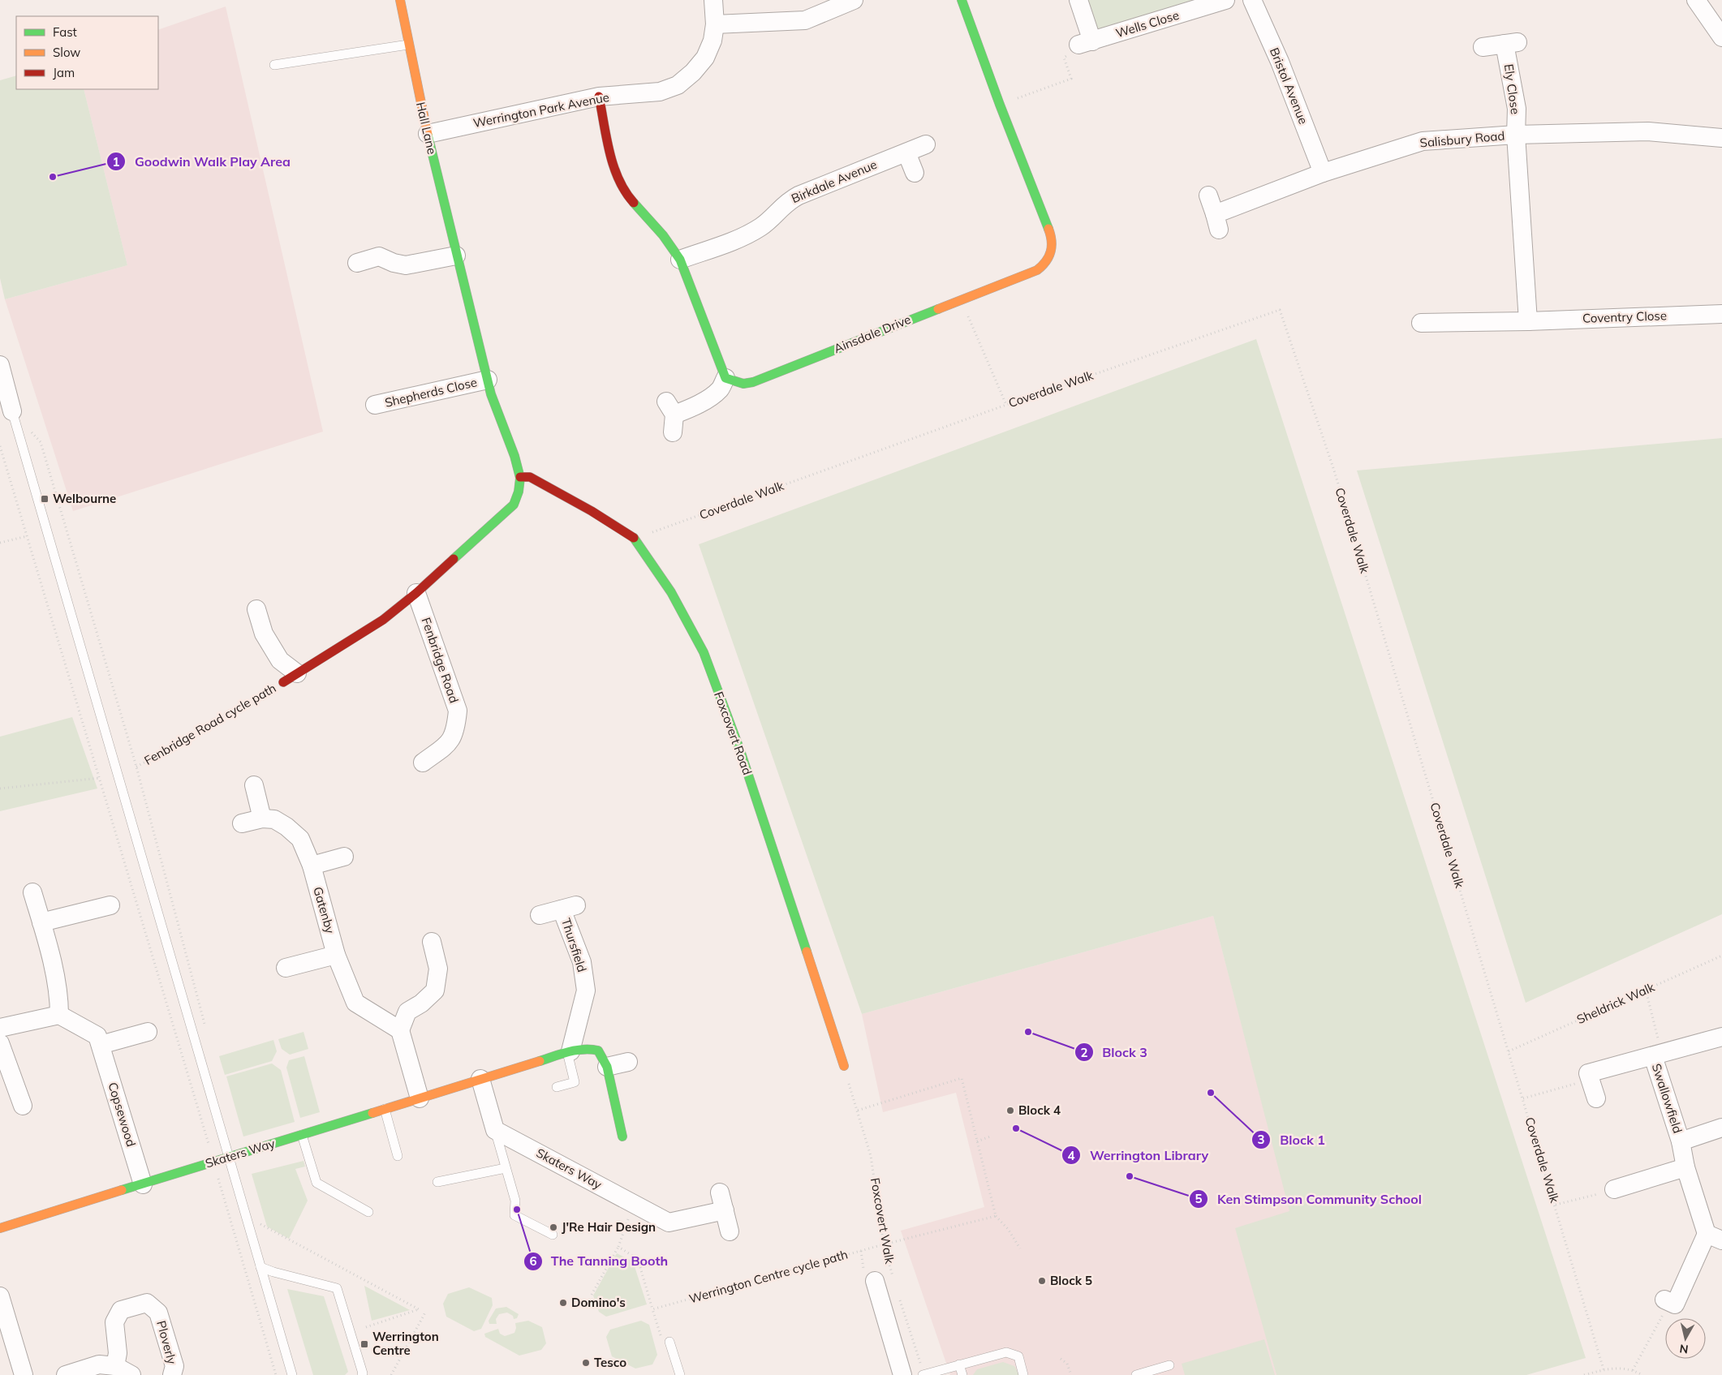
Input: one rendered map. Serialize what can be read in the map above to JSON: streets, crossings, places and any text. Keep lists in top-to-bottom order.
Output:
{
  "streets": {
    "street": [
      "Wells Close",
      "Bristol Avenue",
      "Ely Close",
      "Werrington Park Avenue",
      "Hall Lane",
      "Salisbury Road",
      "Birkdale Avenue",
      "Coventry Close",
      "Ainsdale Drive",
      "Shepherds Close",
      "Fenbridge Road",
      "Foxcovert Road",
      "Gatenby",
      "Thursfield",
      "Swallowfield",
      "Copsewood",
      "Skaters Way",
      "Ploverly"
    ],
    "path": [
      "Coverdale Walk",
      "Fenbridge Road cycle path",
      "Sheldrick Walk",
      "Foxcovert Walk",
      "Werrington Centre cycle path"
    ]
  },
  "crossings": [
    ["Bristol Avenue", "Salisbury Road"],
    ["Ely Close", "Salisbury Road"],
    ["Werrington Park Avenue", "Hall Lane"],
    ["Hall Lane", "Shepherds Close"],
    ["Hall Lane", "Foxcovert Road"],
    ["Coverdale Walk", "Foxcovert Road"],
    ["Coverdale Walk", "Sheldrick Walk"],
    ["Foxcovert Road", "Foxcovert Walk"],
    ["Thursfield", "Skaters Way"],
    ["Copsewood", "Skaters Way"],
    ["Foxcovert Walk", "Werrington Centre cycle path"]
  ],
  "places": {
    "other": [
      "Goodwin Walk Play Area",
      "Block 3",
      "Block 1",
      "Block 4",
      "Werrington Library",
      "Ken Stimpson Community School",
      "The Tanning Booth",
      "J'Re Hair Design",
      "Block 5",
      "Domino's",
      "Tesco"
    ],
    "transit": ["Welbourne", "Werrington Centre"]
  },
  "legend": ["Fast", "Slow", "Jam"],
  "north": "bottom"
}
